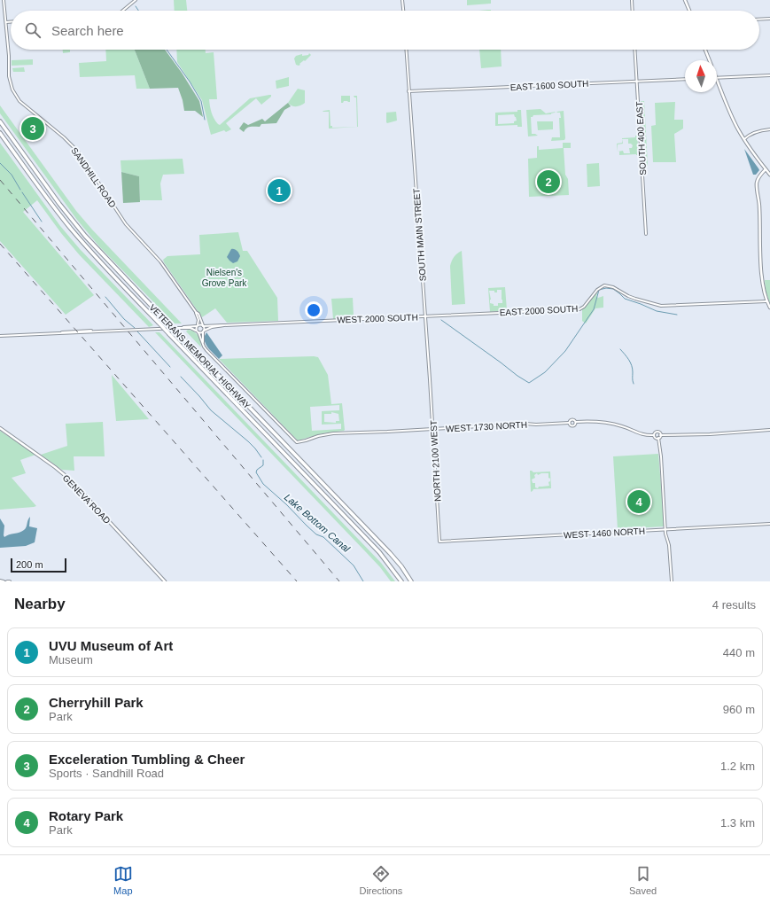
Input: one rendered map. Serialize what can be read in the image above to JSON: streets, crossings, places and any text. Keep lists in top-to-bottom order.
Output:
{
  "streets": {
    "highway": ["VETERANS MEMORIAL HIGHWAY"],
    "main road": ["GENEVA ROAD"],
    "street": [
      "EAST 1600 SOUTH",
      "SOUTH 400 EAST",
      "SANDHILL ROAD",
      "SOUTH MAIN STREET",
      "EAST 2000 SOUTH",
      "WEST 2000 SOUTH",
      "WEST 1730 NORTH",
      "NORTH 2100 WEST",
      "WEST 1460 NORTH"
    ]
  },
  "crossings": [
    ["EAST 1600 SOUTH", "SOUTH 400 EAST"],
    ["EAST 1600 SOUTH", "SOUTH MAIN STREET"],
    ["SANDHILL ROAD", "WEST 2000 SOUTH"],
    ["SOUTH MAIN STREET", "EAST 2000 SOUTH"],
    ["SOUTH MAIN STREET", "WEST 2000 SOUTH"],
    ["SOUTH MAIN STREET", "NORTH 2100 WEST"],
    ["EAST 2000 SOUTH", "WEST 2000 SOUTH"],
    ["WEST 1730 NORTH", "NORTH 2100 WEST"],
    ["NORTH 2100 WEST", "WEST 1460 NORTH"]
  ],
  "water": ["Lake Bottom Canal"],
  "parks": ["Nielsen's Grove Park"],
  "scale_bar": "200 m",
  "north": "top",
  "page": {
    "search": "Search here",
    "pins": [
      "3",
      "2",
      "1",
      "4"
    ],
    "scale": "200 m",
    "heading": ["Nearby", "4 results"],
    "list": [
      {
        "mark": "1",
        "name": "UVU Museum of Art",
        "note": "Museum",
        "value": "440 m"
      },
      {
        "mark": "2",
        "name": "Cherryhill Park",
        "note": "Park",
        "value": "960 m"
      },
      {
        "mark": "3",
        "name": "Exceleration Tumbling & Cheer",
        "note": "Sports · Sandhill Road",
        "value": "1.2 km"
      },
      {
        "mark": "4",
        "name": "Rotary Park",
        "note": "Park",
        "value": "1.3 km"
      }
    ],
    "nav": ["Map", "Directions", "Saved"]
  }
}
